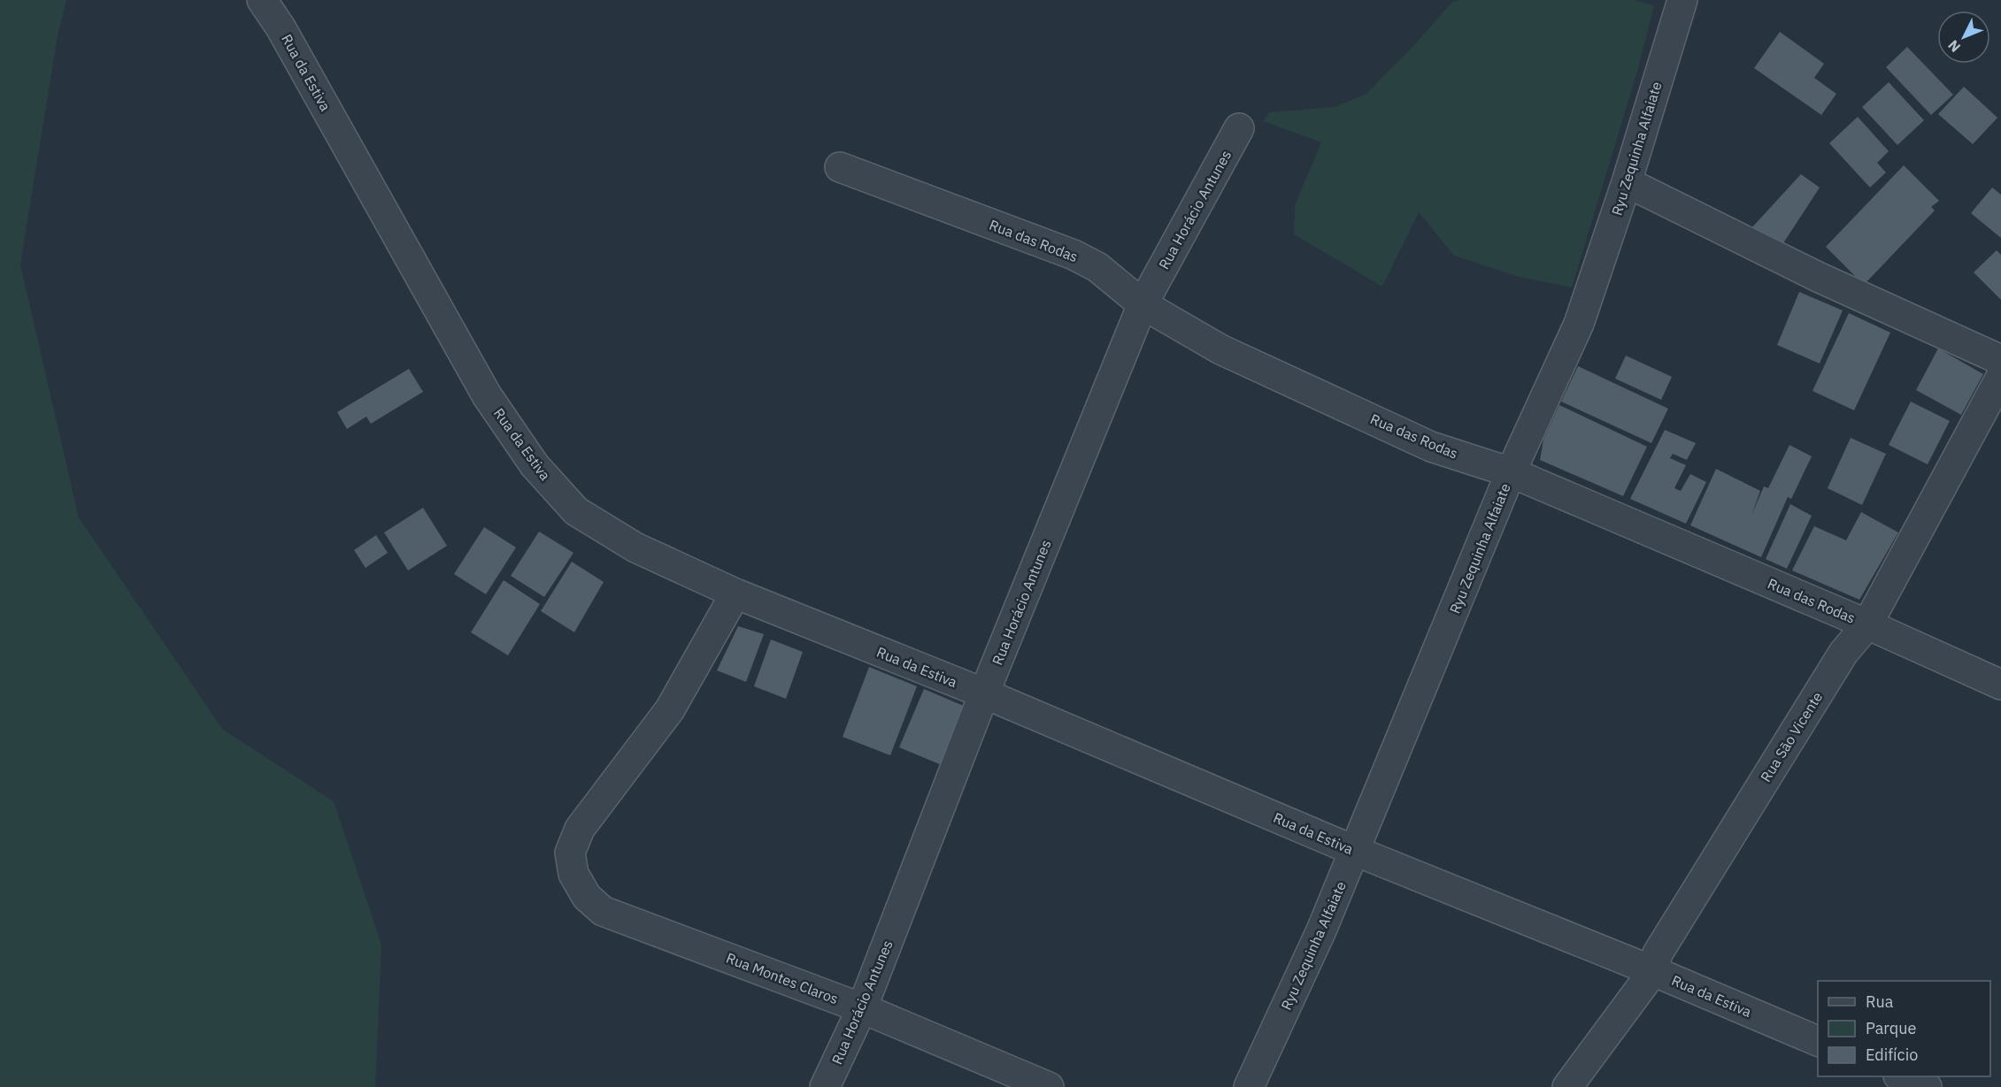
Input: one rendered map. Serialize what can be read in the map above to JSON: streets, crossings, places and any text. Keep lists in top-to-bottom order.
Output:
{
  "streets": {
    "street": [
      "Rua da Estiva",
      "Ryu Zequinha Alfaiate",
      "Rua Horácio Antunes",
      "Rua das Rodas",
      "Rua São Vicente",
      "Rua Montes Claros"
    ]
  },
  "crossings": [
    ["Rua da Estiva", "Ryu Zequinha Alfaiate"],
    ["Rua da Estiva", "Rua Horácio Antunes"],
    ["Rua da Estiva", "Rua São Vicente"],
    ["Rua da Estiva", "Rua Montes Claros"],
    ["Ryu Zequinha Alfaiate", "Rua das Rodas"],
    ["Rua Horácio Antunes", "Rua das Rodas"],
    ["Rua Horácio Antunes", "Rua Montes Claros"],
    ["Rua das Rodas", "Rua São Vicente"]
  ],
  "legend": ["Rua", "Parque", "Edifício"],
  "north": "bottom left"
}
